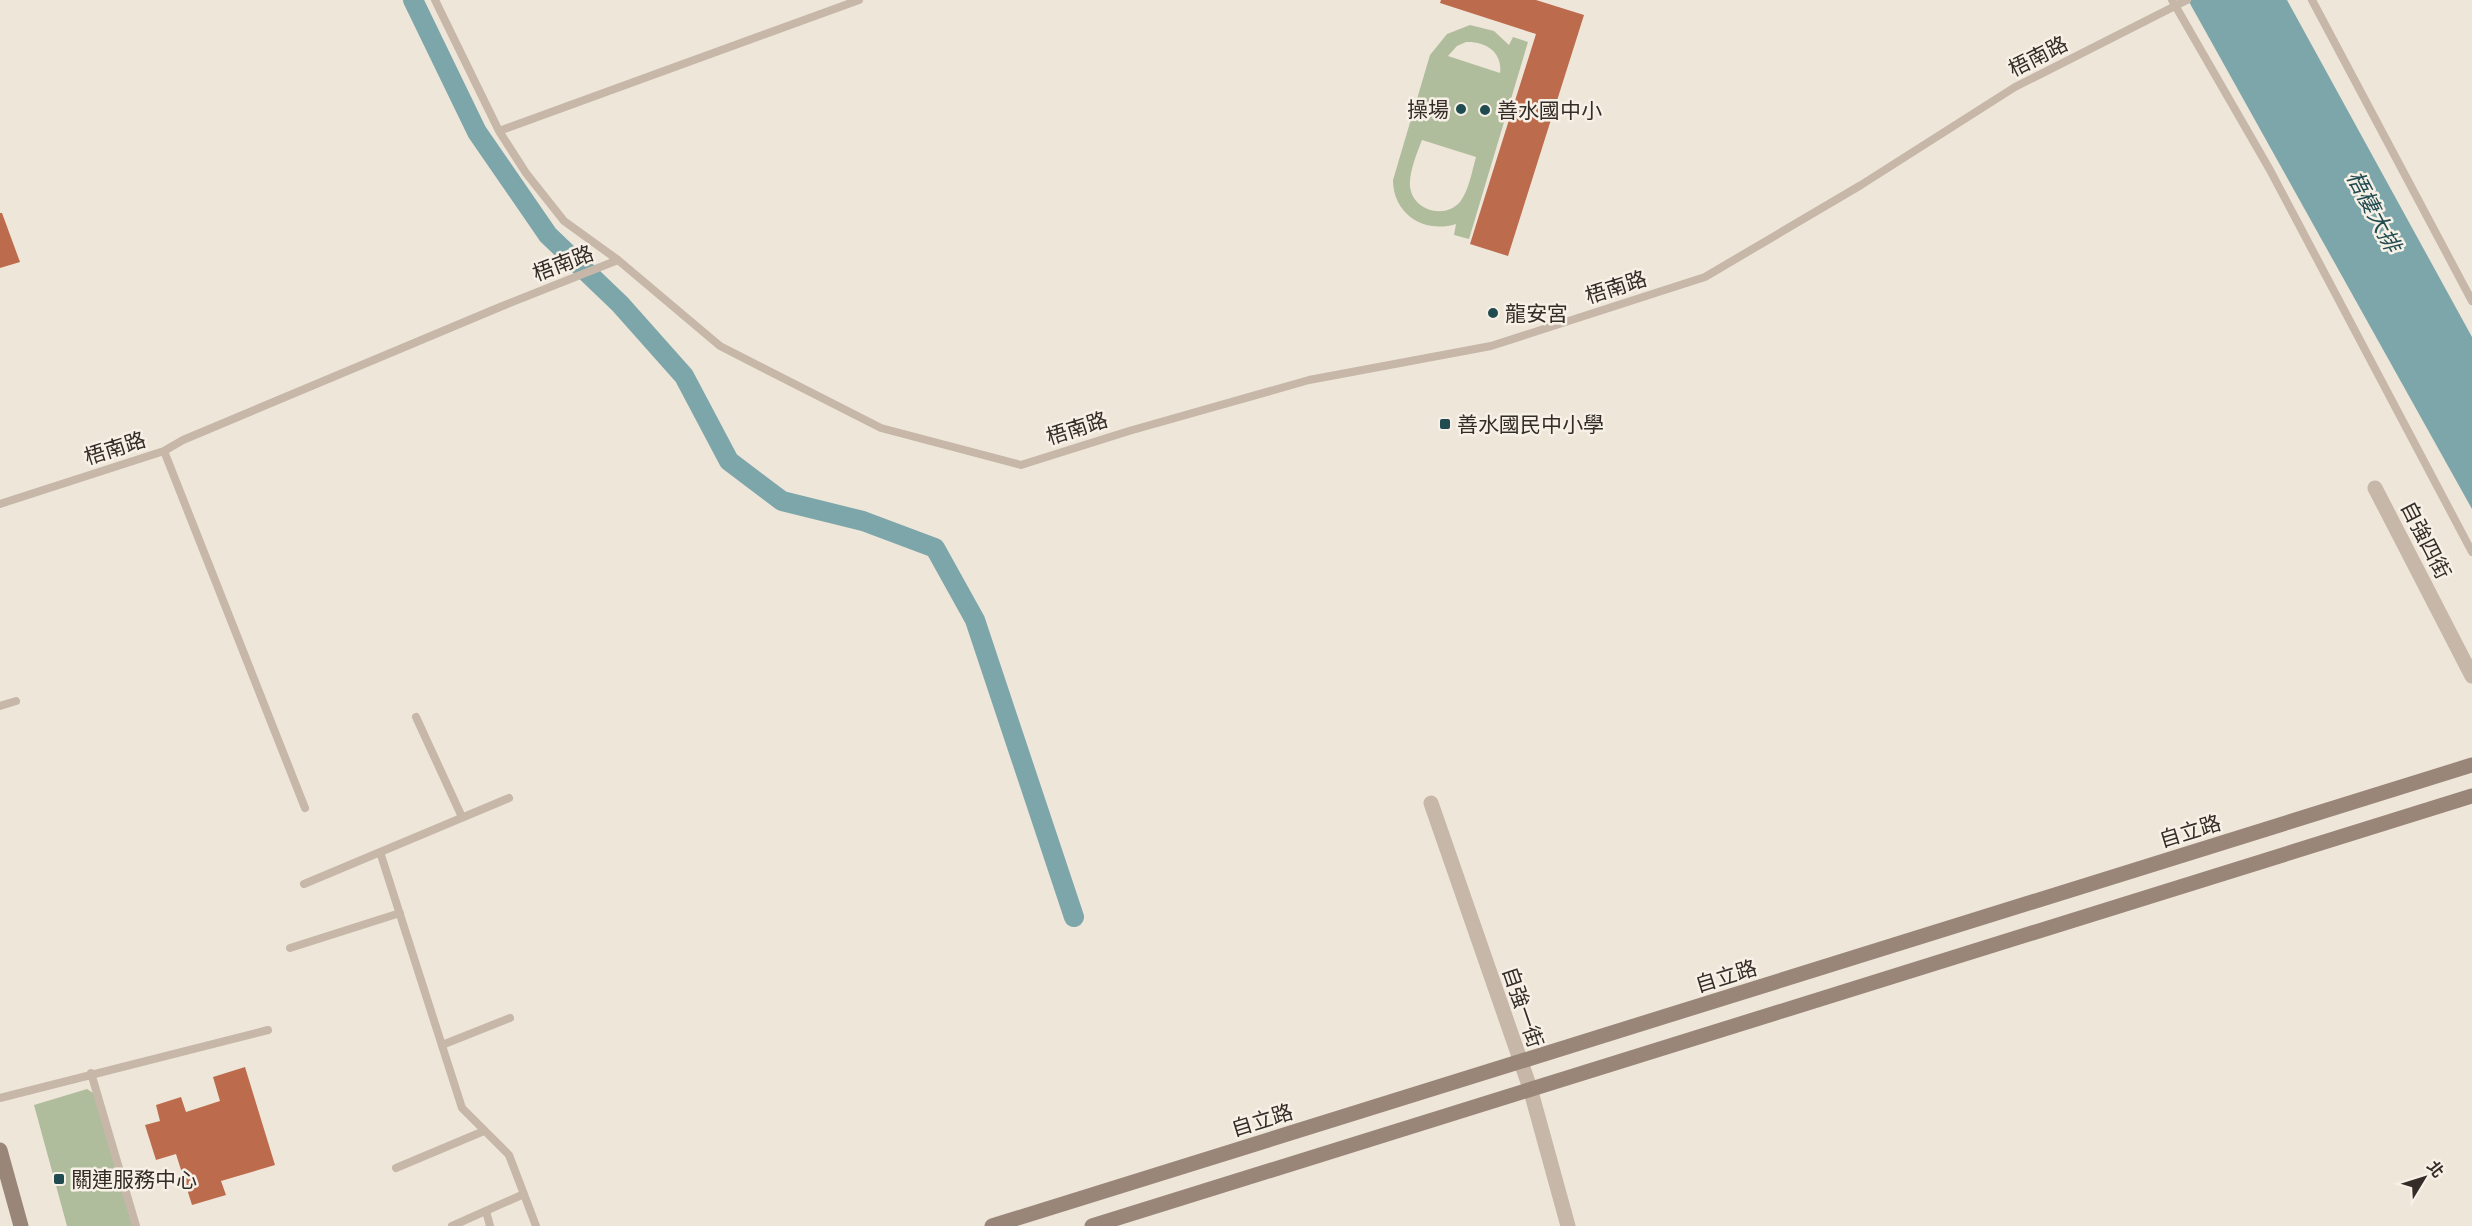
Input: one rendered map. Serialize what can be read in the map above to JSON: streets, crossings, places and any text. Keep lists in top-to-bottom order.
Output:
{
  "streets": {
    "street": ["自強四街", "自立路", "自強一街"],
    "lane": ["梧南路"]
  },
  "crossings": [
    ["自立路", "自強一街"]
  ],
  "water": ["梧棲大排"],
  "places": {
    "other": ["操場", "善水國中小", "龍安宮"],
    "transit": ["善水國民中小學", "關連服務中心"]
  },
  "north": "top right"
}
